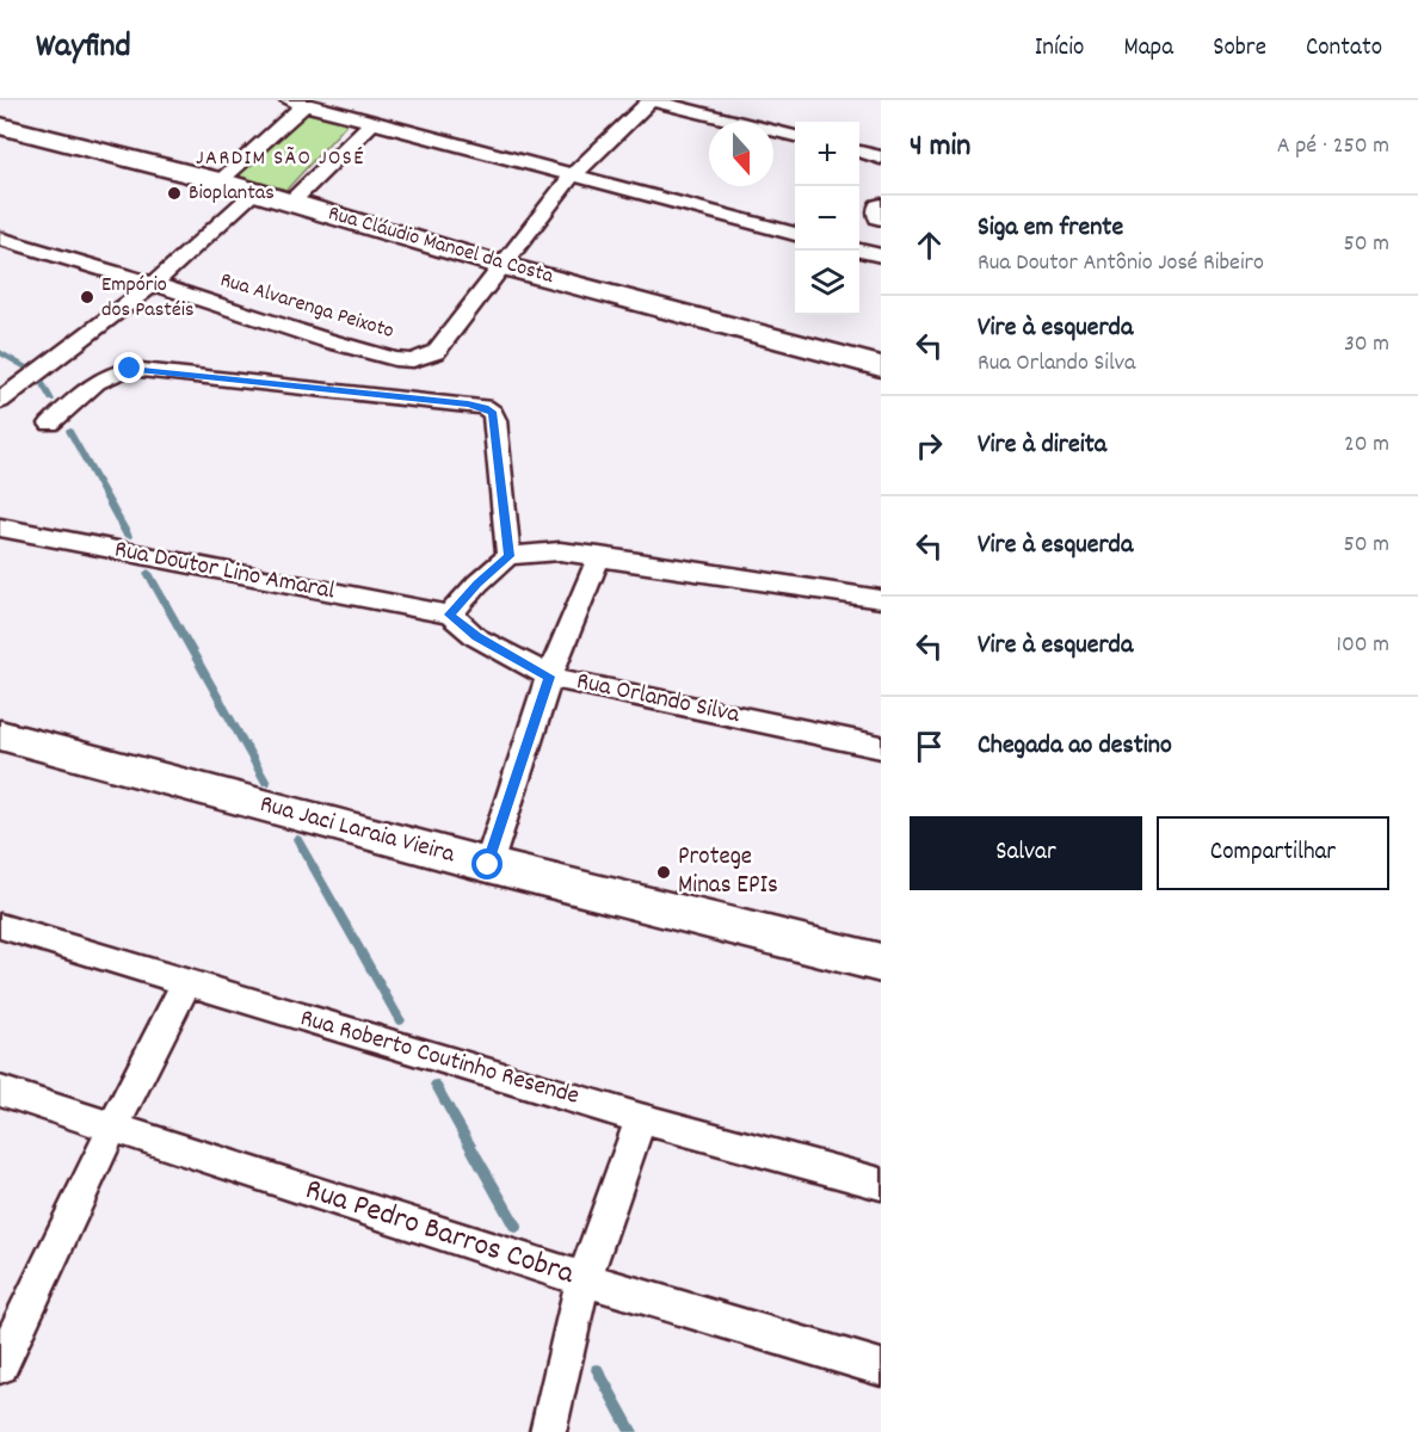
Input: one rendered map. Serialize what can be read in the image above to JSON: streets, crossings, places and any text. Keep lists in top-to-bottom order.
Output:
{
  "streets": {
    "street": [
      "Rua Cláudio Manoel da Costa",
      "Rua Alvarenga Peixoto",
      "Rua Doutor Lino Amaral",
      "Rua Orlando Silva",
      "Rua Jaci Laraia Vieira",
      "Rua Roberto Coutinho Resende",
      "Rua Pedro Barros Cobra"
    ]
  },
  "crossings": [
    ["Rua Cláudio Manoel da Costa", "Rua Alvarenga Peixoto"],
    ["Rua Doutor Lino Amaral", "Rua Orlando Silva"]
  ],
  "districts": ["JARDIM SÃO JOSÉ"],
  "places": ["Bioplantas", "Empório dos Pastéis", "Protege Minas EPIs"],
  "north": "bottom",
  "page": {
    "header": "Wayfind",
    "nav": [
      "Início",
      "Mapa",
      "Sobre",
      "Contato"
    ],
    "heading": ["4 min", "A pé · 250 m"],
    "map_buttons": ["+", "−"],
    "list": [
      ["Siga em frente", "Rua Doutor Antônio José Ribeiro", "50 m"],
      ["Vire à esquerda", "Rua Orlando Silva", "30 m"],
      ["Vire à direita", "20 m"],
      ["Vire à esquerda", "50 m"],
      ["Vire à esquerda", "100 m"],
      "Chegada ao destino"
    ],
    "buttons": ["Salvar", "Compartilhar"]
  }
}
